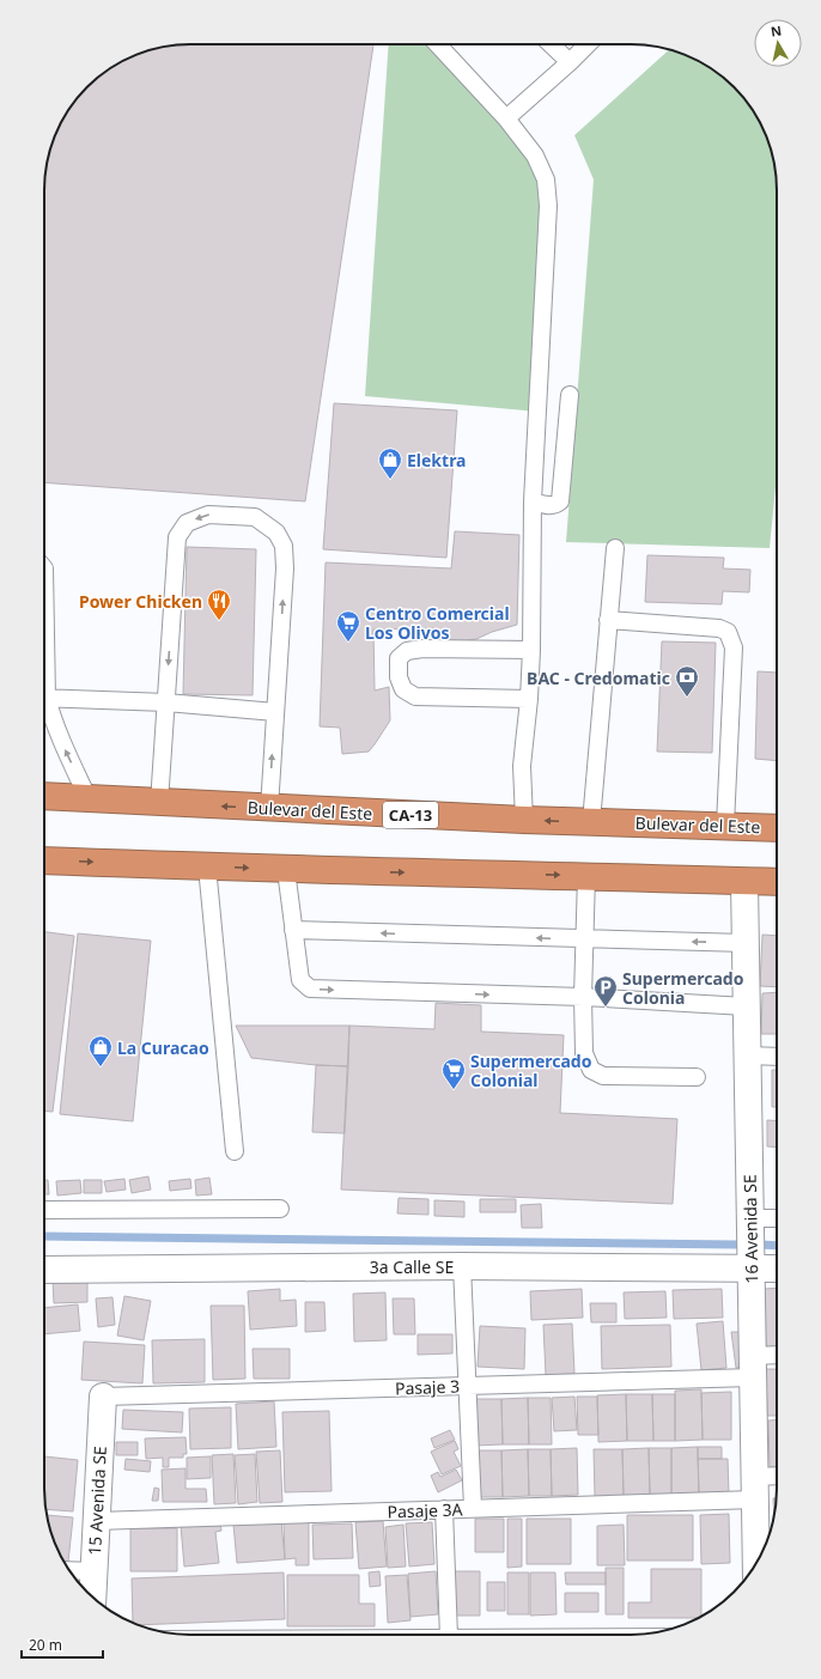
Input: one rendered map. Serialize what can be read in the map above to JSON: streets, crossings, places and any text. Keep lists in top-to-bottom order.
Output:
{
  "streets": {
    "highway": ["Bulevar del Este", "CA-13"],
    "street": ["16 Avenida SE", "3a Calle SE", "15 Avenida SE"],
    "lane": ["Pasaje 3", "Pasaje 3A"]
  },
  "crossings": [
    ["16 Avenida SE", "3a Calle SE"],
    ["16 Avenida SE", "Pasaje 3"],
    ["16 Avenida SE", "Pasaje 3A"],
    ["Pasaje 3", "15 Avenida SE"],
    ["15 Avenida SE", "Pasaje 3A"]
  ],
  "places": {
    "shop": ["Elektra", "La Curacao"],
    "restaurant": ["Power Chicken"],
    "supermarket": ["Centro Comercial Los Olivos", "Supermercado Colonial"],
    "bank": ["BAC - Credomatic"],
    "parking": ["Supermercado Colonia"]
  },
  "scale_bar": "20 m",
  "north": "top"
}
